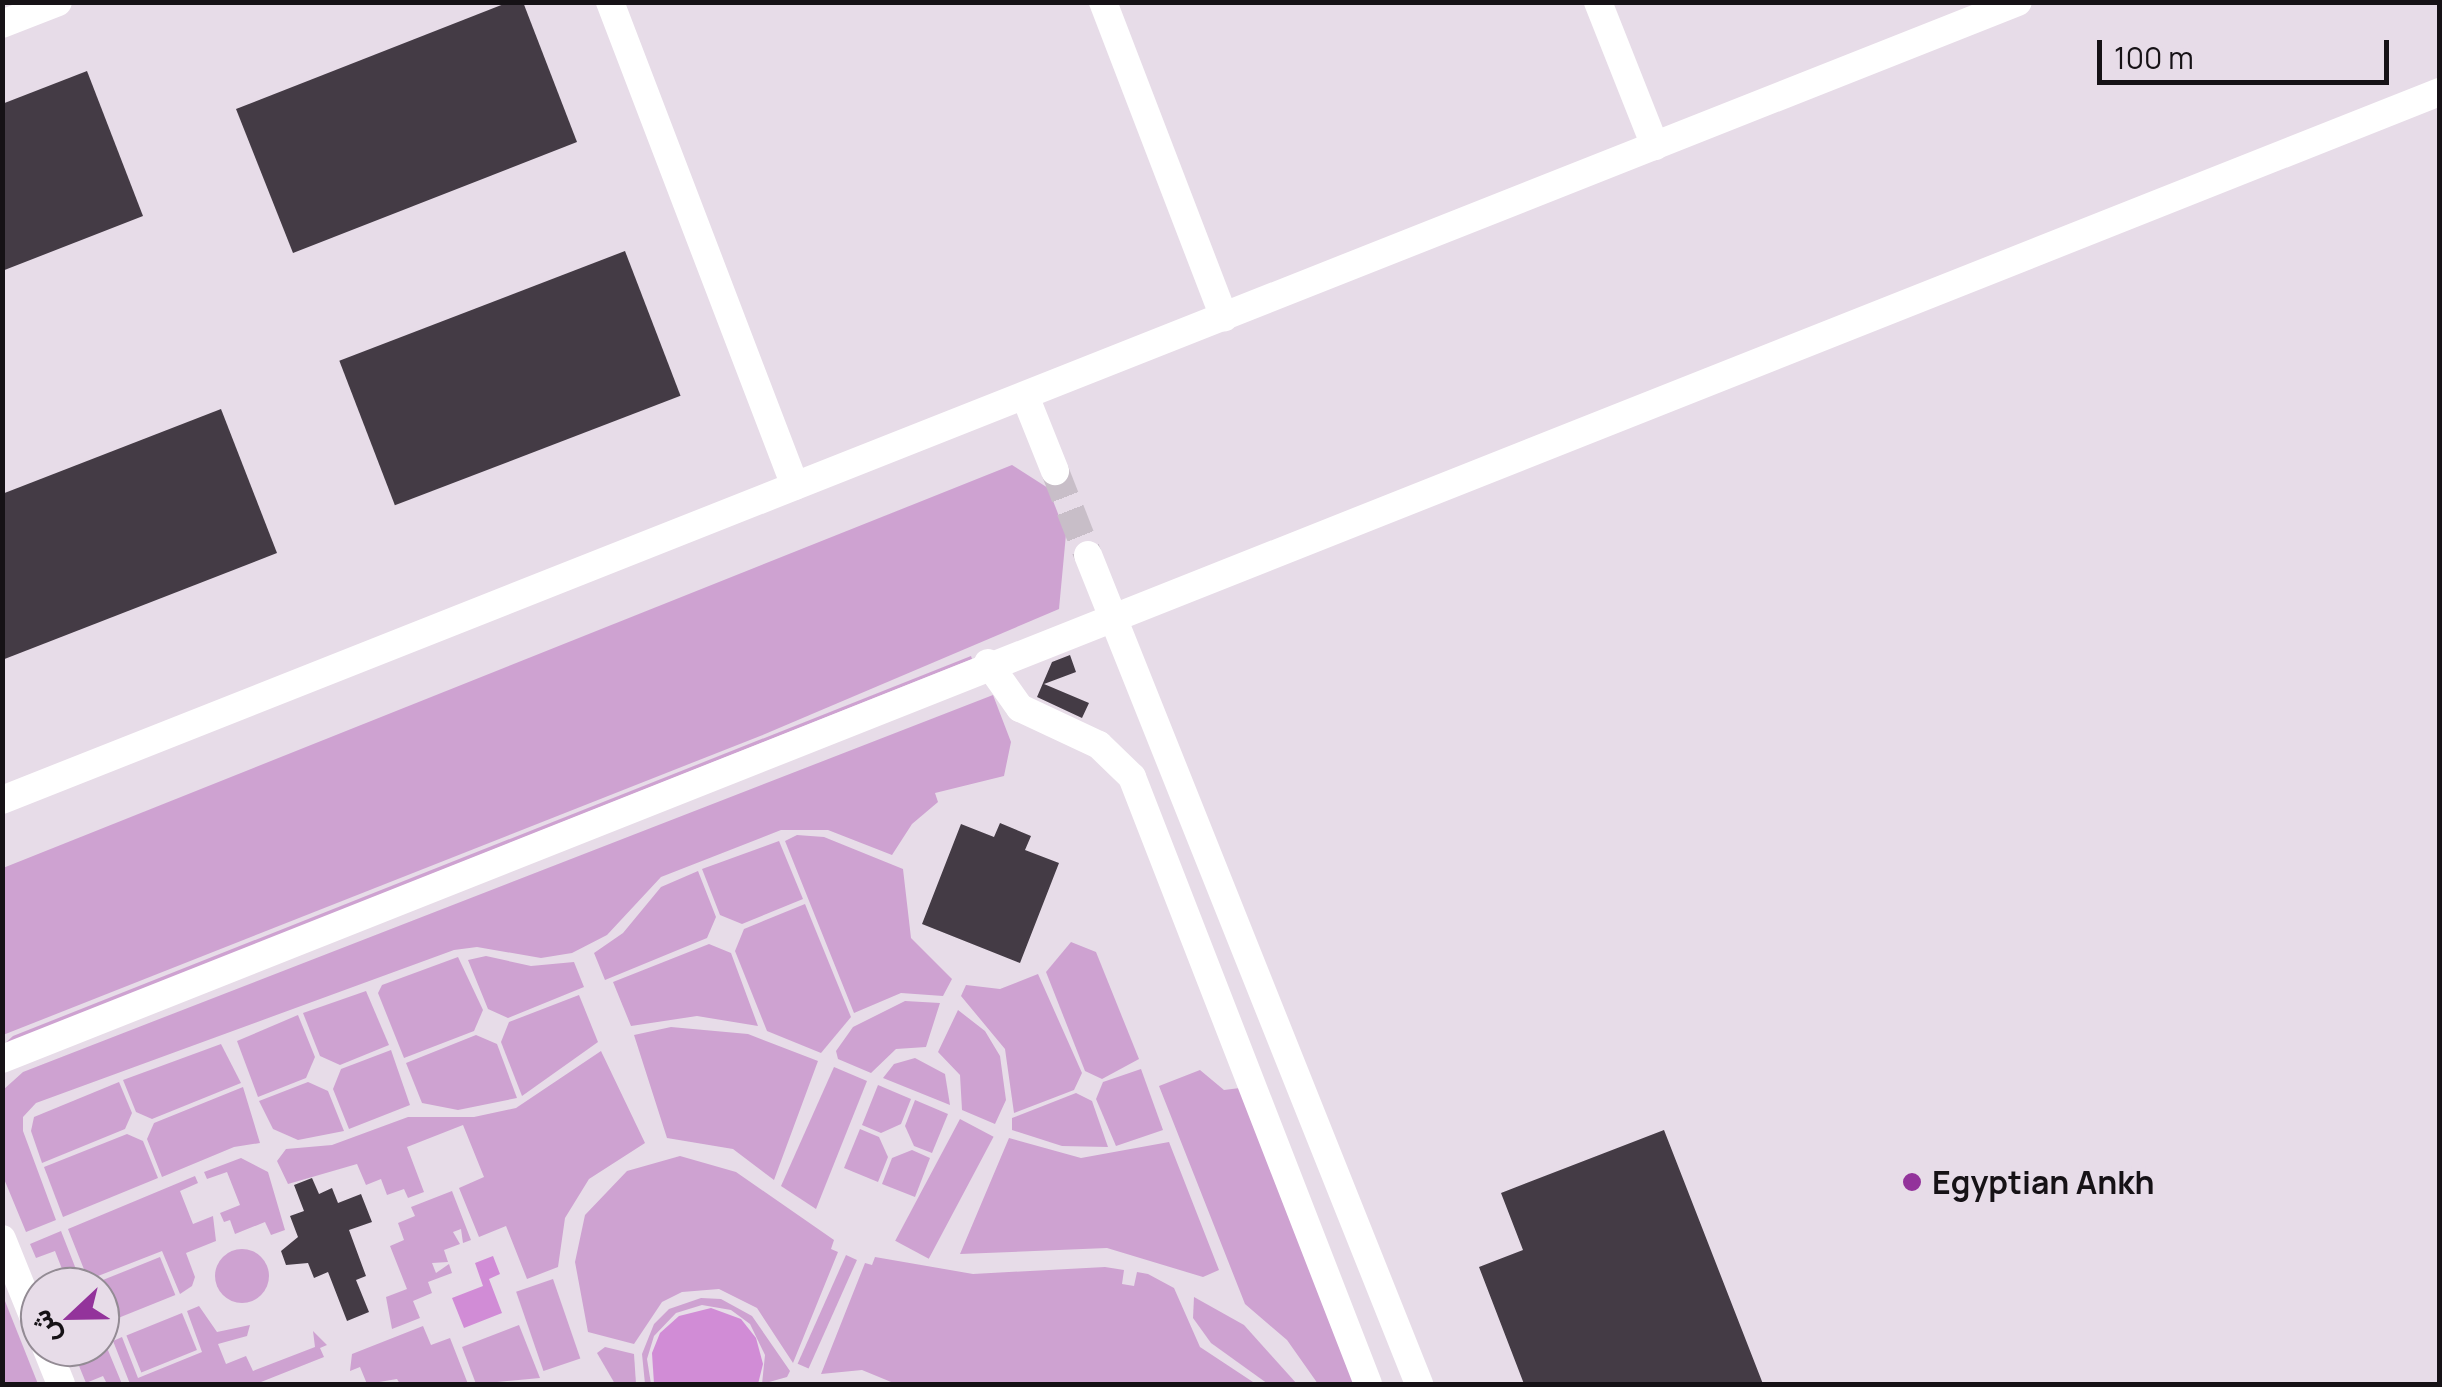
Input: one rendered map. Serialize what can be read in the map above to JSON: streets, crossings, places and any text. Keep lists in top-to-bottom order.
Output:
{
  "places": ["Egyptian Ankh"],
  "scale_bar": "100 m",
  "north": "left"
}
